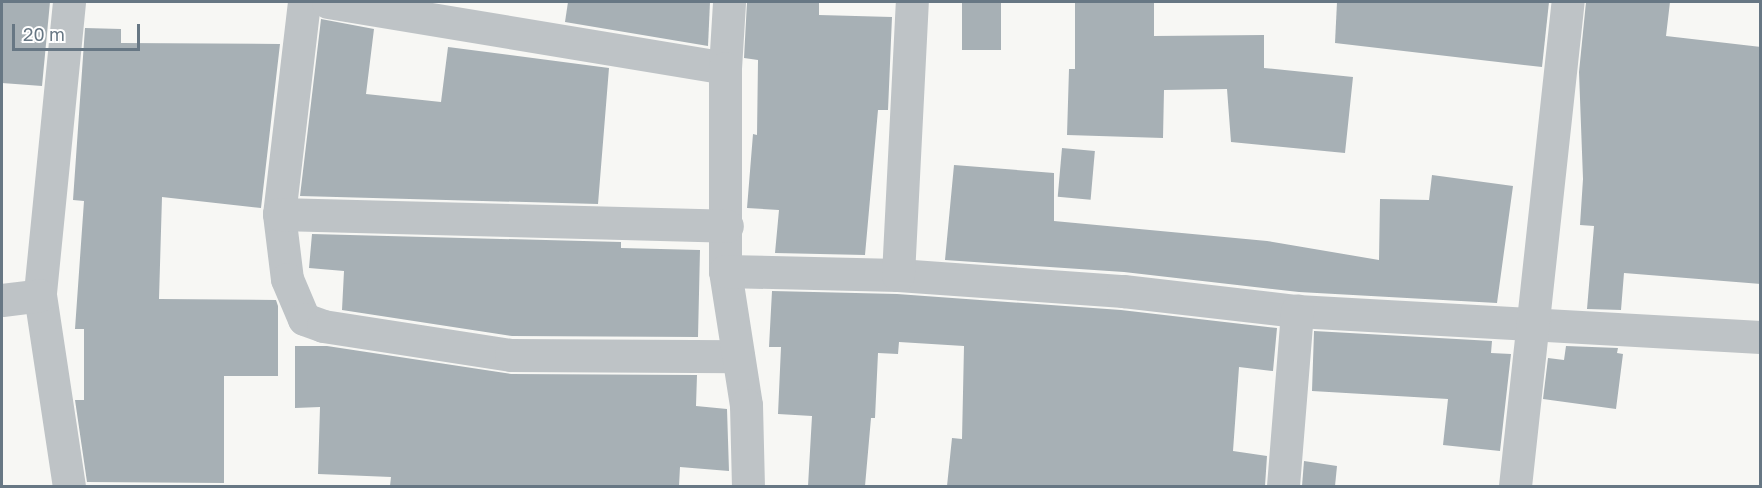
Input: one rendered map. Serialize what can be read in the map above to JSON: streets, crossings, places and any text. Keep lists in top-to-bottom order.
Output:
{
  "scale_bar": "20 m"
}
